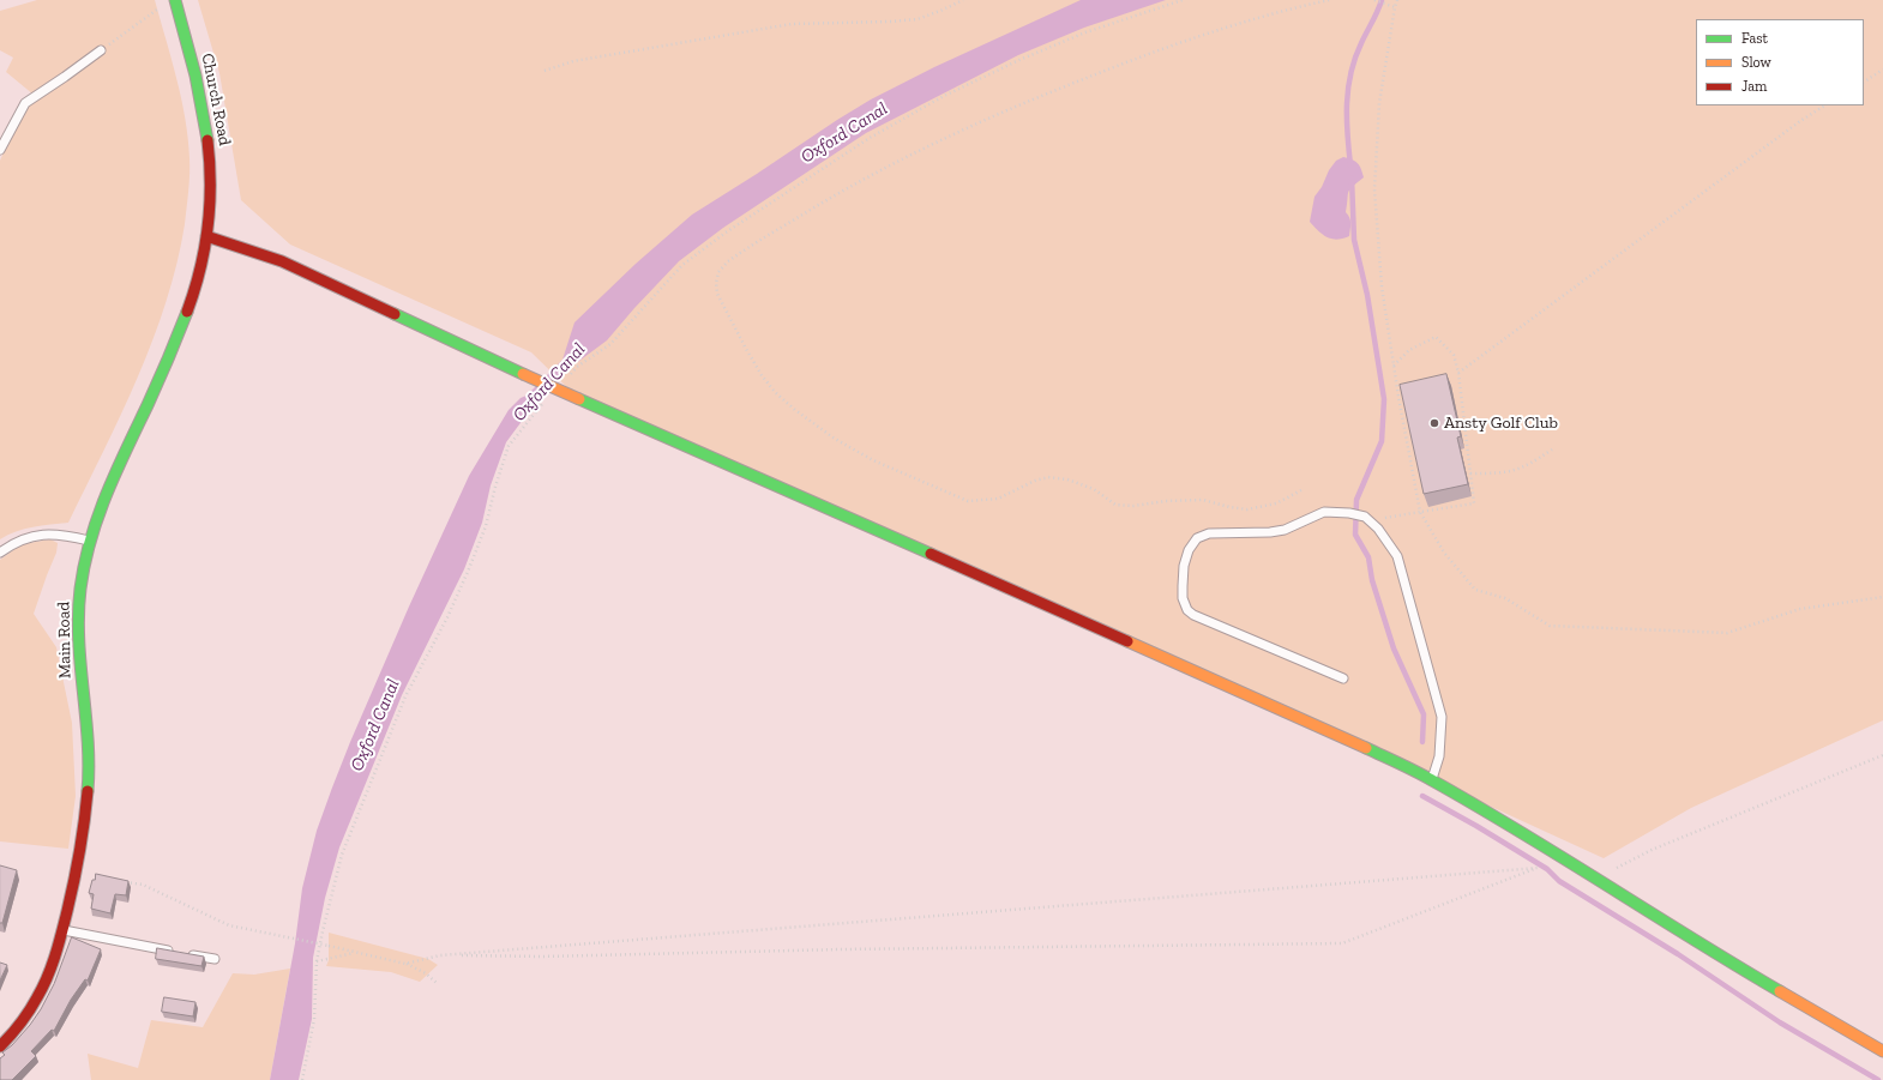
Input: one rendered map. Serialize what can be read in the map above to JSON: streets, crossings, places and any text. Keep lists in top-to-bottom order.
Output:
{
  "streets": {
    "main road": ["Church Road", "Main Road"]
  },
  "crossings": [
    ["Church Road", "Main Road"]
  ],
  "water": ["Oxford Canal"],
  "places": ["Ansty Golf Club"],
  "legend": ["Fast", "Slow", "Jam"]
}
